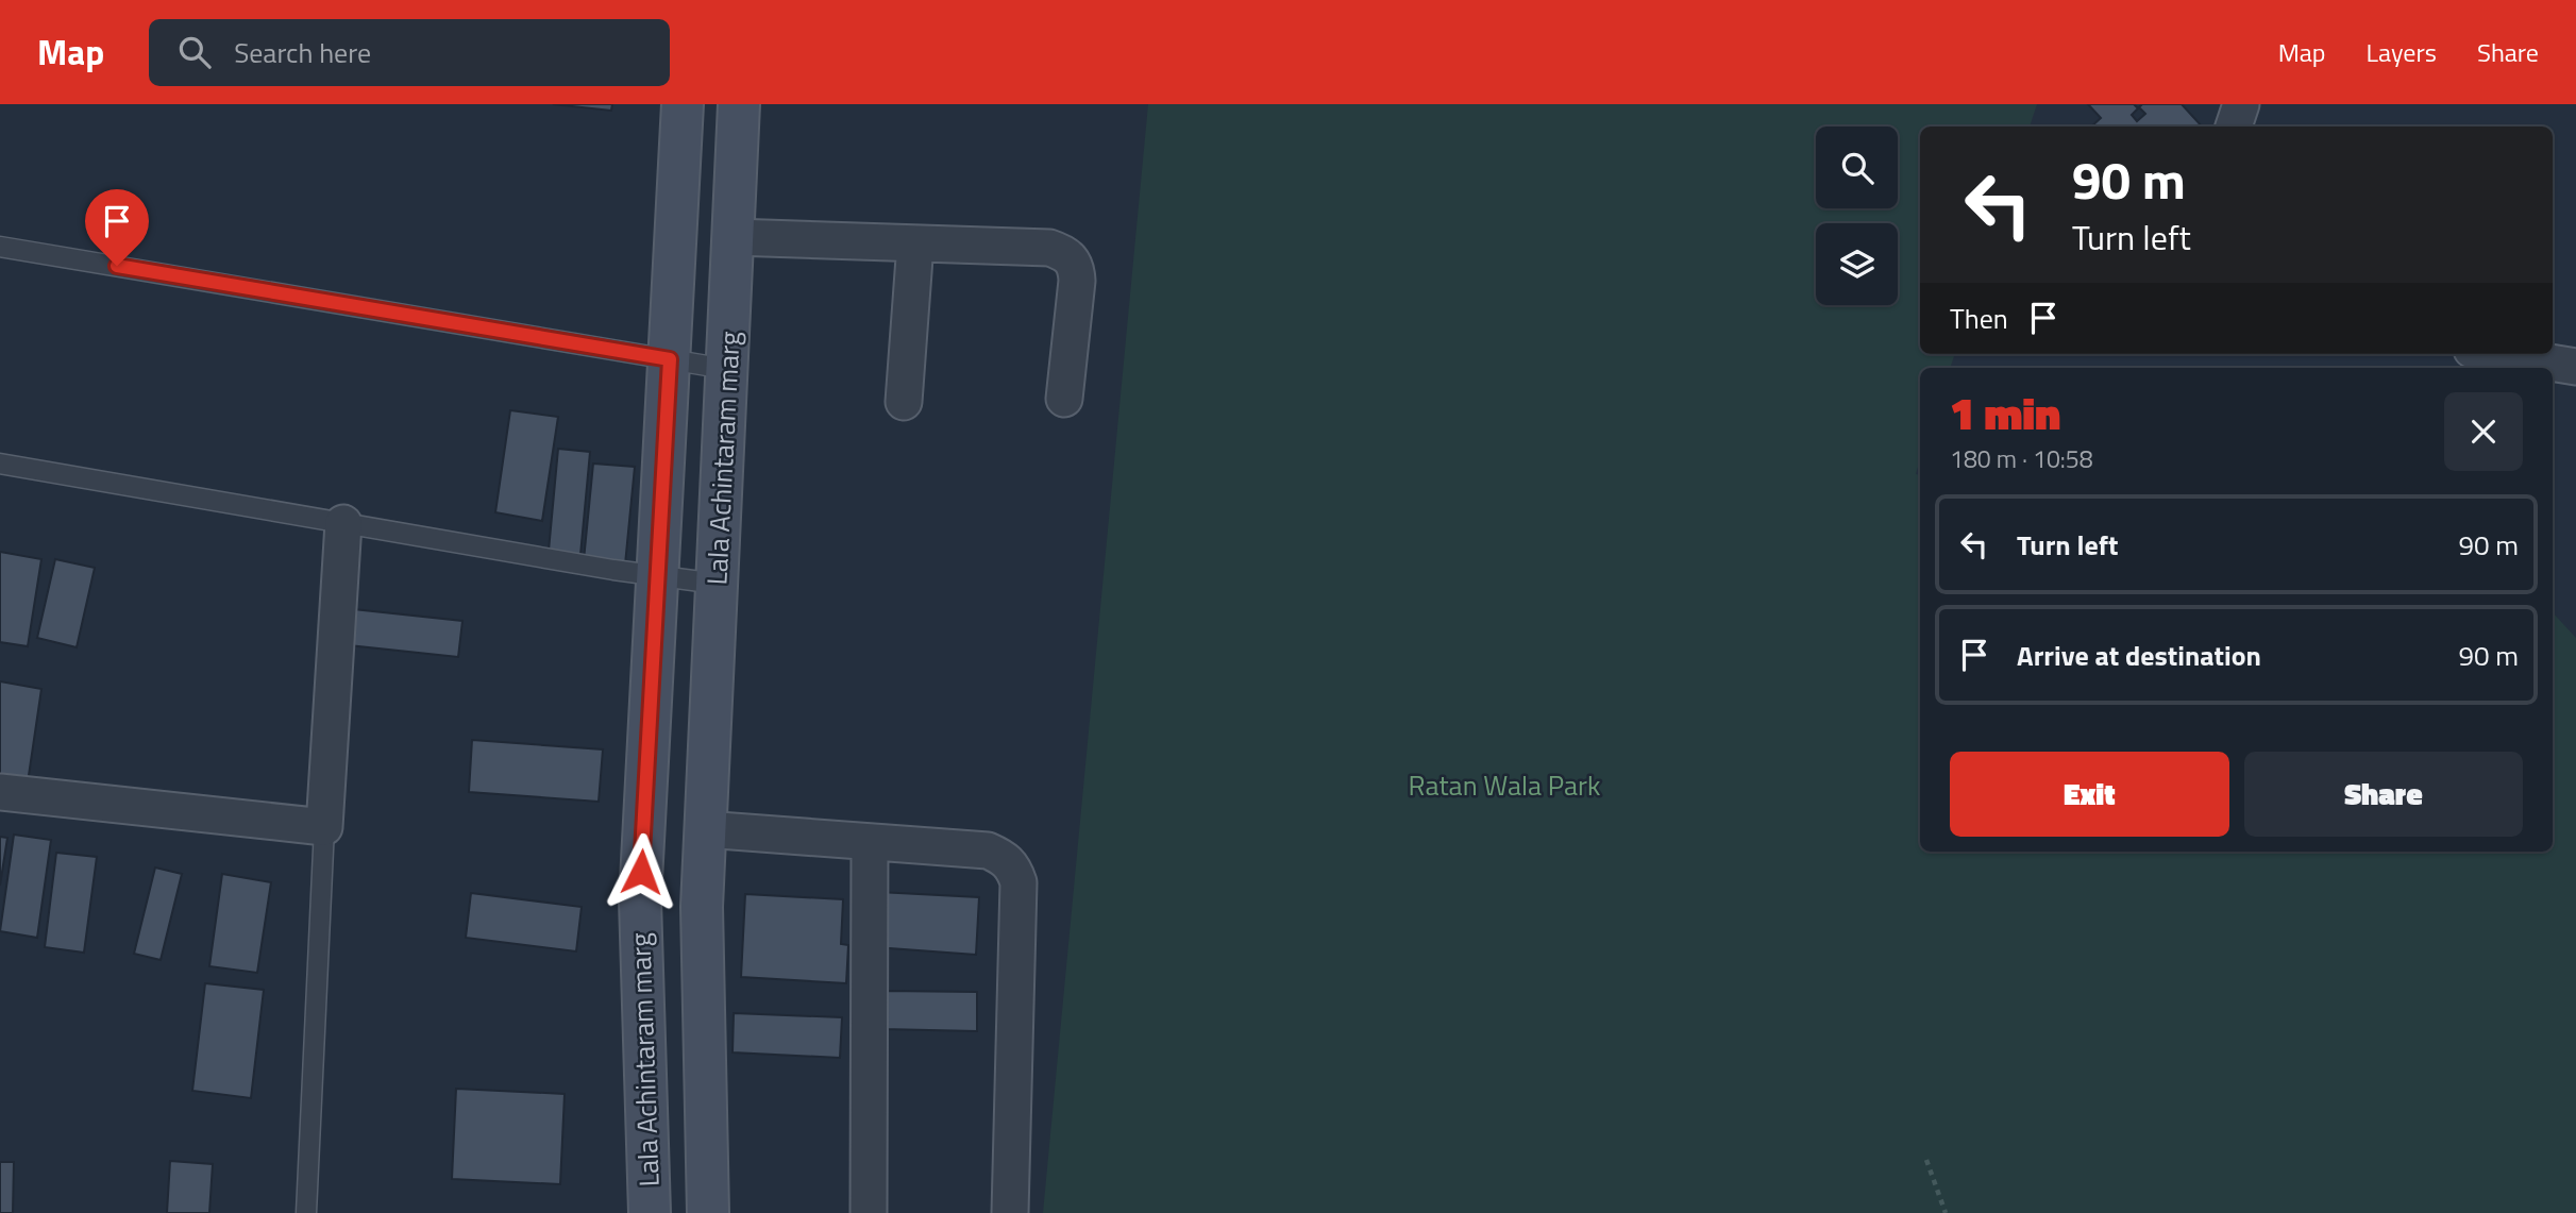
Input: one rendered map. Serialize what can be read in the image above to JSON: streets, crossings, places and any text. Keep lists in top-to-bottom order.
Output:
{
  "streets": {
    "street": ["Lala Achintaram marg"]
  },
  "parks": ["Ratan Wala Park"],
  "page": {
    "header": "Map",
    "search": "Search here",
    "nav": ["Map", "Layers", "Share"],
    "turn": ["90 m", "Turn left"],
    "then": "Then",
    "heading": ["1 min", "180 m · 10:58"],
    "list": [
      {
        "name": "Turn left",
        "value": "90 m"
      },
      {
        "name": "Arrive at destination",
        "value": "90 m"
      }
    ],
    "buttons": ["Exit", "Share"]
  }
}
